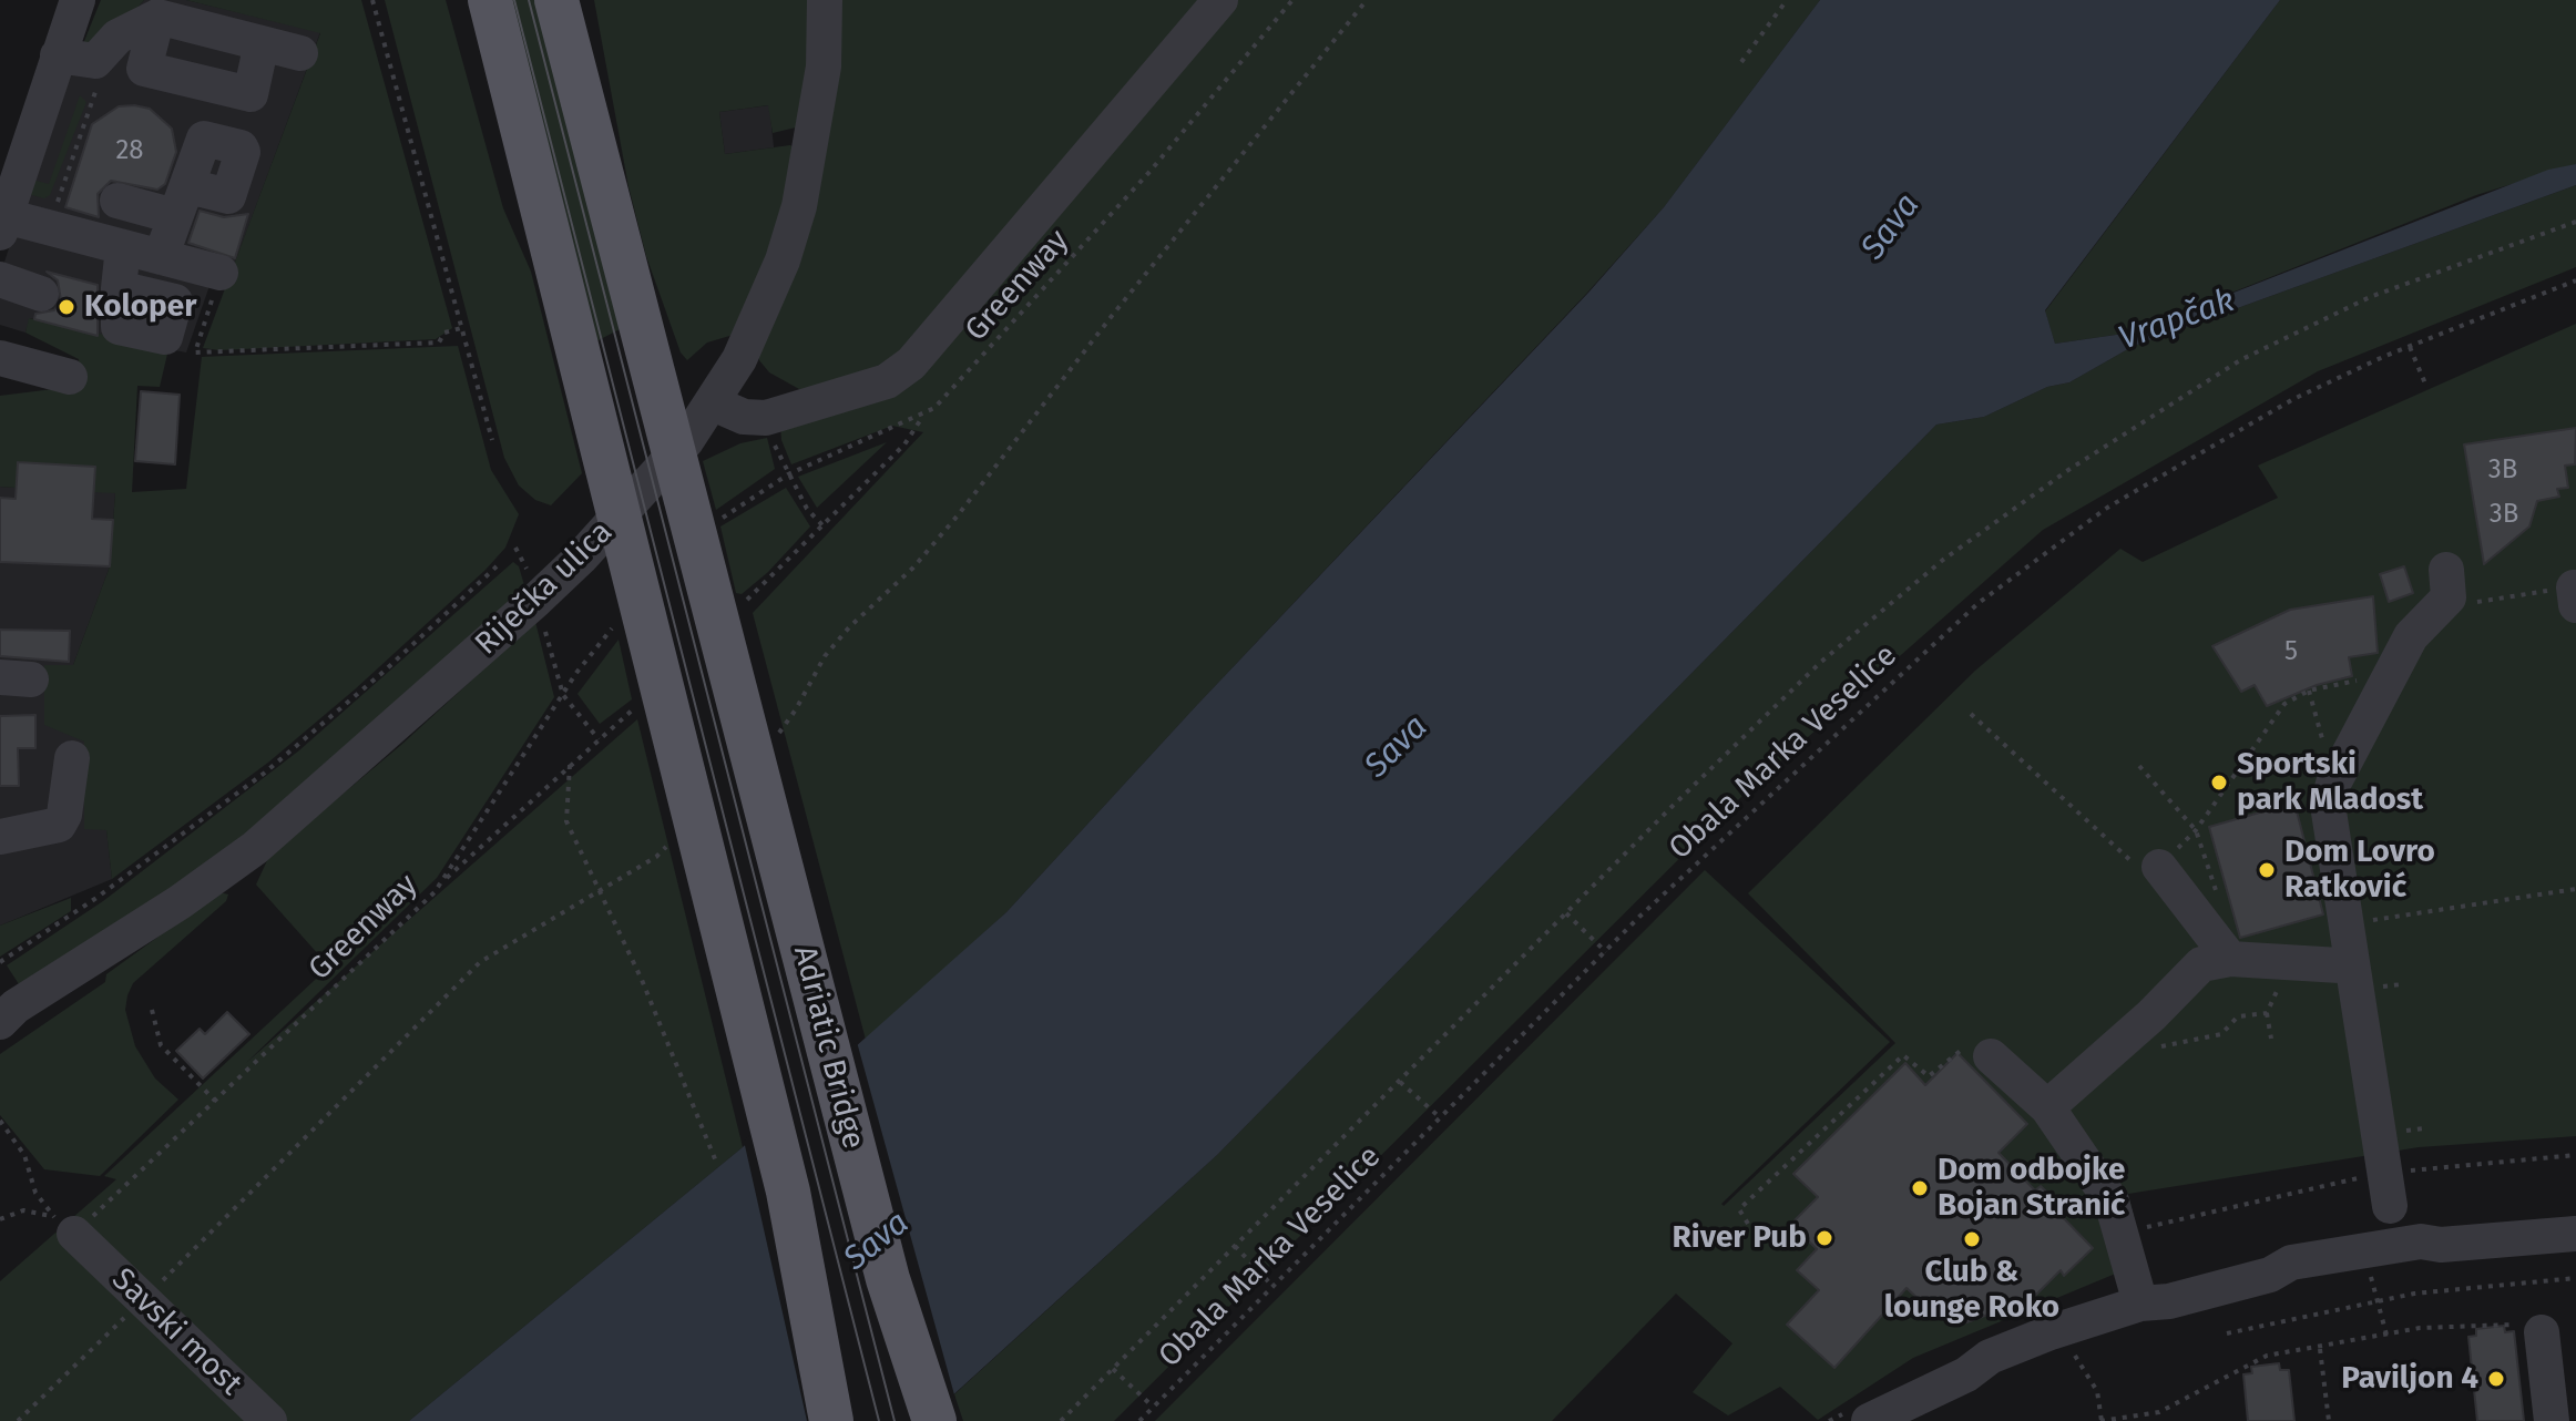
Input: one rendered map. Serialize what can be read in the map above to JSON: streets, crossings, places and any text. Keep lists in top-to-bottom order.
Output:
{
  "streets": {
    "main road": ["Adriatic Bridge"],
    "street": ["Riječka ulica", "Savski most"],
    "path": ["Greenway", "Obala Marka Veselice"]
  },
  "crossings": [
    ["Greenway", "Adriatic Bridge"],
    ["Greenway", "Savski most"]
  ],
  "water": ["Sava", "Vrapčak"],
  "places": [
    "Koloper",
    "Sportski park Mladost",
    "Dom Lovro Ratković",
    "Dom odbojke Bojan Stranić",
    "River Pub",
    "Club & lounge Roko",
    "Paviljon 4"
  ],
  "house_numbers": [
    "28",
    "3B",
    "3B",
    "5"
  ]
}
